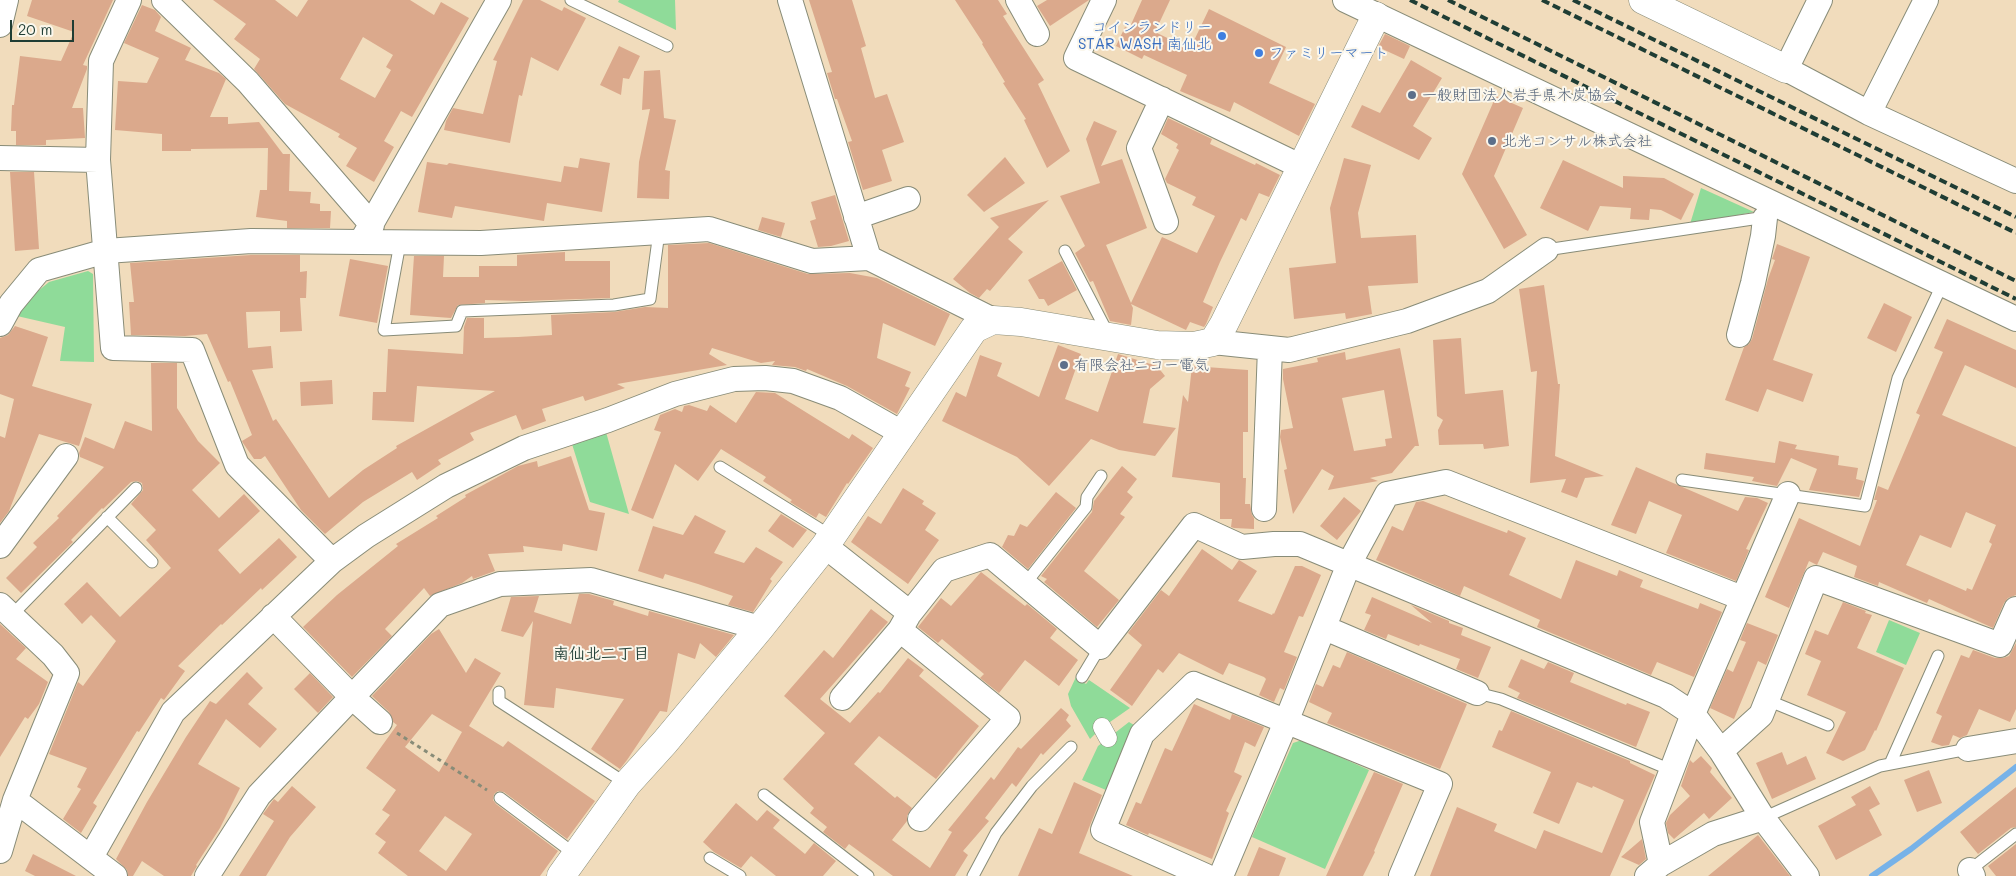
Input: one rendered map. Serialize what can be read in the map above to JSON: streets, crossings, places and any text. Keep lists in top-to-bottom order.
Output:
{
  "districts": ["南仙北二丁目"],
  "places": [
    "コインランドリー STAR WASH 南仙北",
    "ファミリーマート",
    "一般財団法人岩手県木炭協会",
    "北光コンサル株式会社",
    "有限会社ニコー電気"
  ],
  "scale_bar": "20 m"
}
